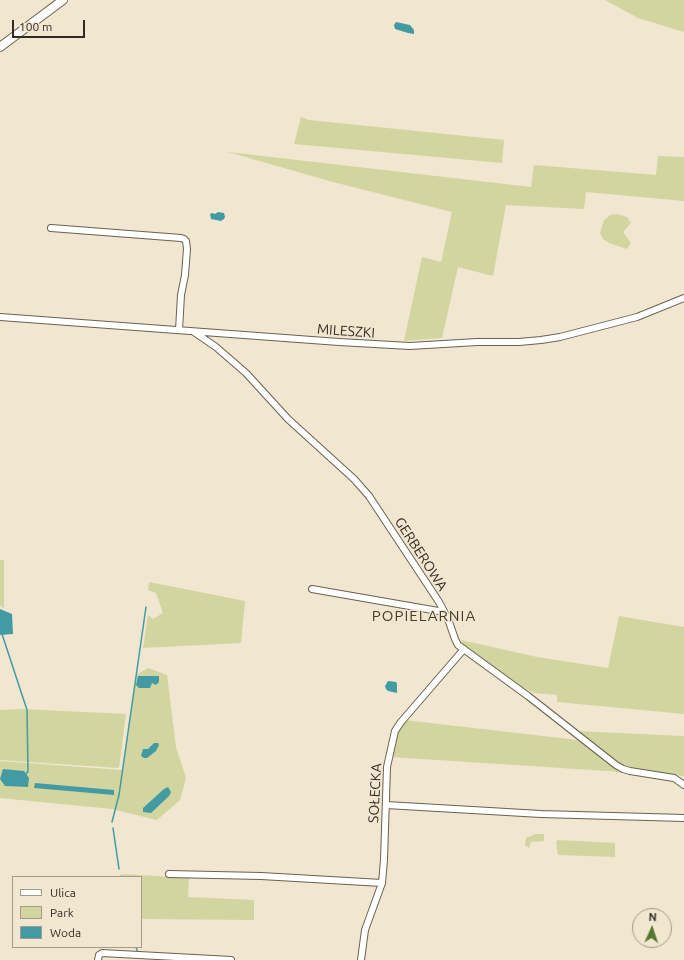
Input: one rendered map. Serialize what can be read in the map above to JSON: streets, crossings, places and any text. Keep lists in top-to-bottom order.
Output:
{
  "streets": {
    "street": ["MILESZKI", "GERBEROWA", "SOŁECKA"]
  },
  "crossings": [
    ["MILESZKI", "GERBEROWA"],
    ["GERBEROWA", "SOŁECKA"]
  ],
  "districts": ["POPIELARNIA"],
  "legend": ["Ulica", "Park", "Woda"],
  "scale_bar": "100 m",
  "north": "top"
}
